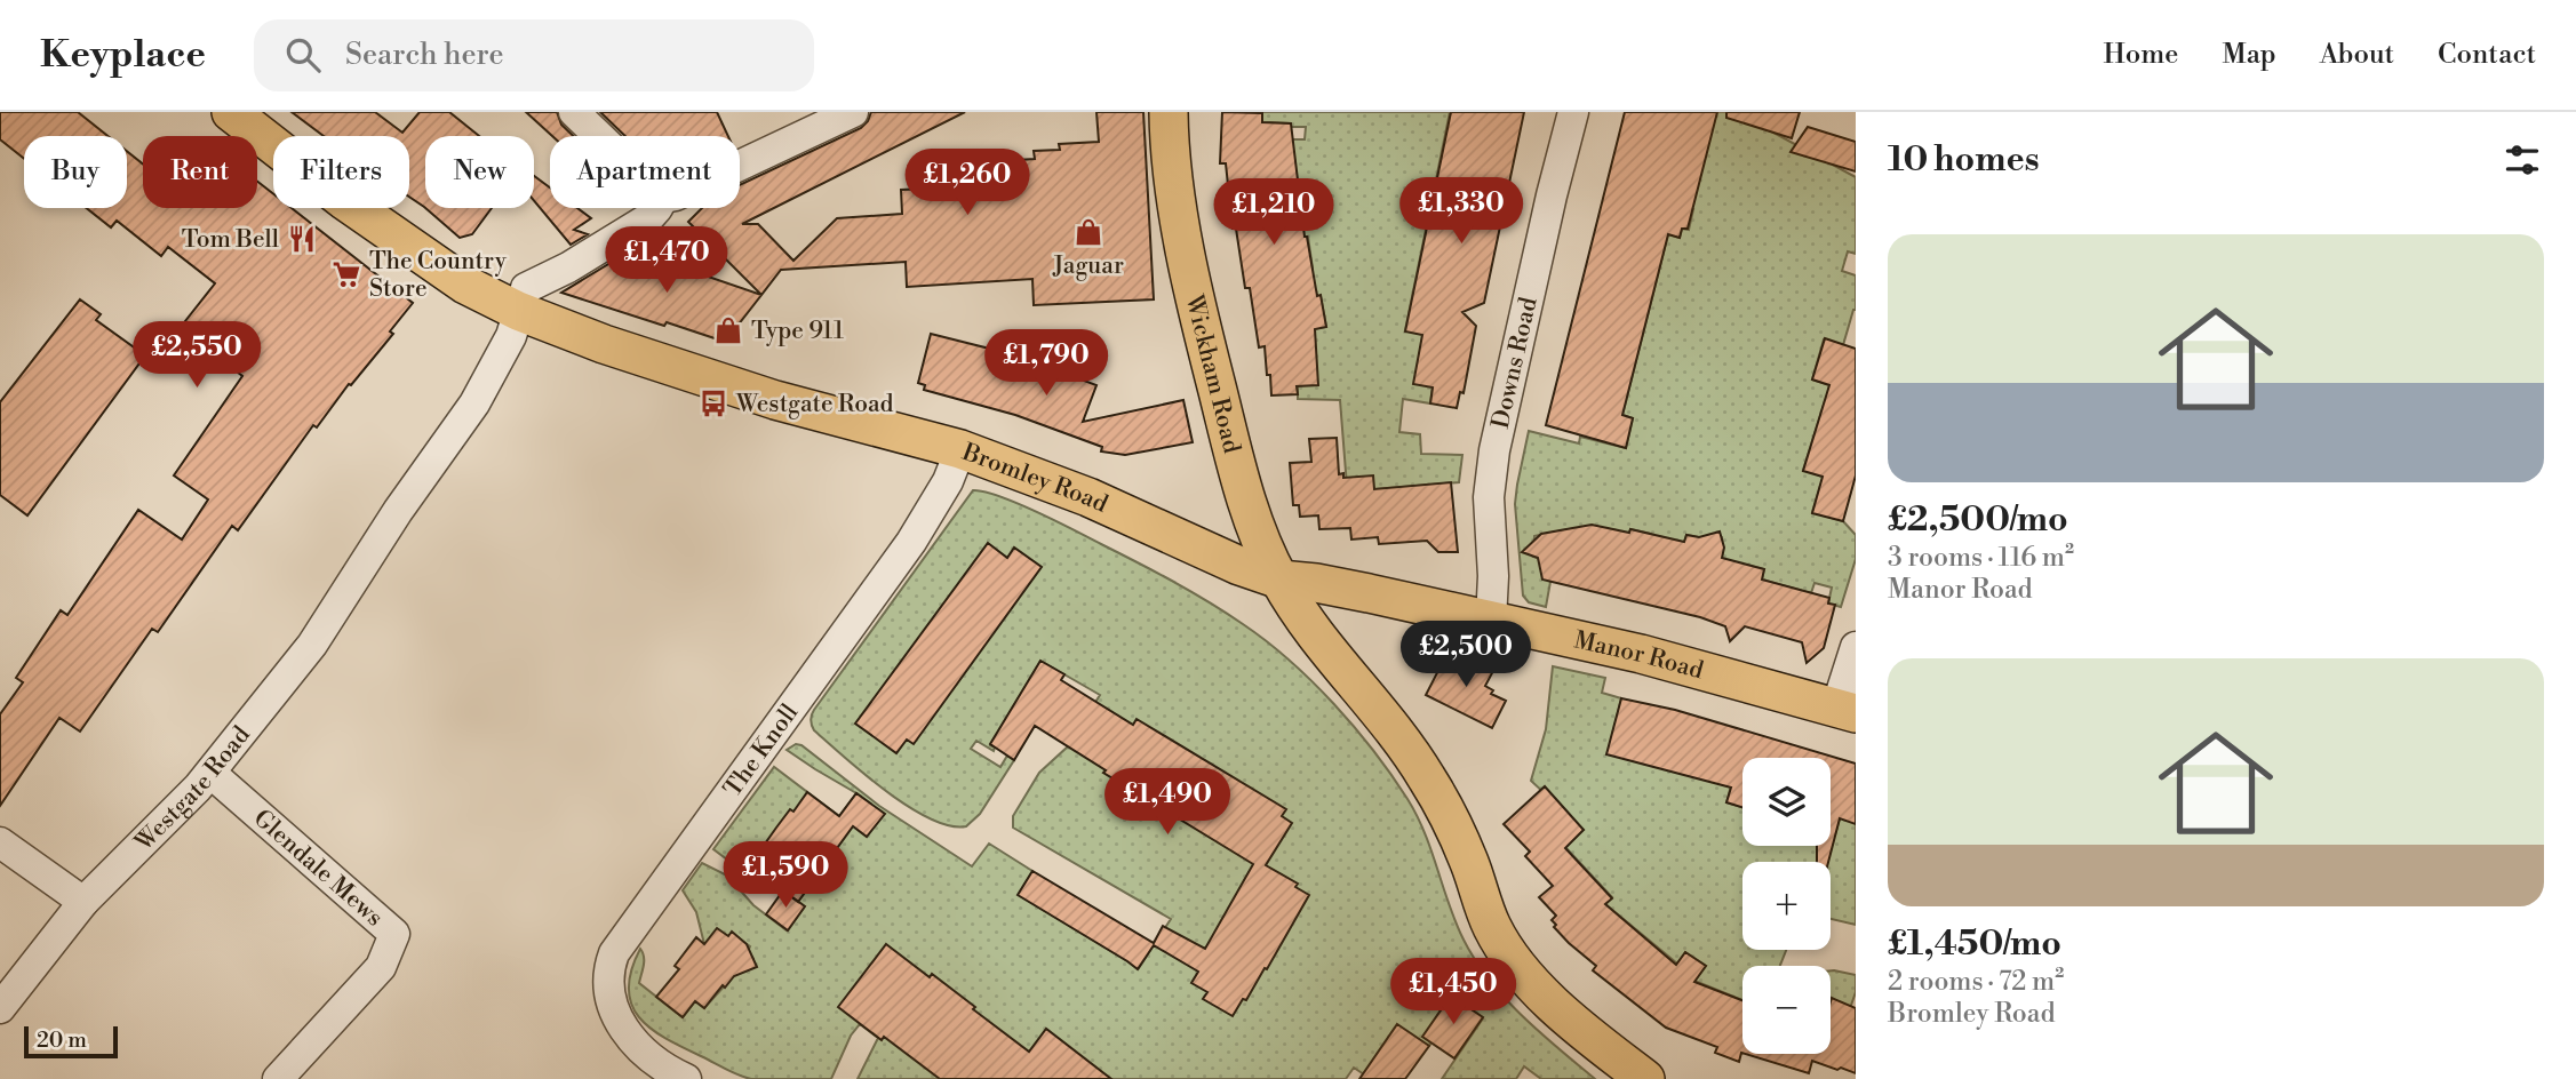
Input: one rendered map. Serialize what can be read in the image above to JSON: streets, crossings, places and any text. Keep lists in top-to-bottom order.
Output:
{
  "streets": {
    "main road": ["Wickham Road", "Bromley Road", "Manor Road"],
    "street": [
      "Downs Road",
      "The Knoll",
      "Westgate Road",
      "Glendale Mews"
    ]
  },
  "crossings": [
    ["Downs Road", "Manor Road"],
    ["Wickham Road", "Bromley Road"],
    ["Wickham Road", "Manor Road"],
    ["Bromley Road", "Manor Road"],
    ["Bromley Road", "The Knoll"],
    ["Bromley Road", "Westgate Road"],
    ["Westgate Road", "Glendale Mews"]
  ],
  "places": {
    "shop": ["Jaguar", "Type 911"],
    "restaurant": ["Tom Bell"],
    "supermarket": ["The Country Store"],
    "bus stop": ["Westgate Road"]
  },
  "scale_bar": "20 m",
  "page": {
    "header": "Keyplace",
    "search": "Search here",
    "nav": [
      "Home",
      "Map",
      "About",
      "Contact"
    ],
    "heading": "10 homes",
    "chip": [
      "Buy",
      "Rent",
      "Filters",
      "New",
      "Apartment"
    ],
    "price": [
      "£1,260",
      "£1,330",
      "£1,210",
      "£1,470",
      "£2,550",
      "£1,790",
      "£2,500",
      "£1,490",
      "£1,590",
      "£1,450"
    ],
    "list": [
      {
        "name": "£2,500/mo",
        "note": "3 rooms · 116 m² · Manor Road"
      },
      {
        "name": "£1,450/mo",
        "note": "2 rooms · 72 m² · Bromley Road"
      }
    ],
    "map_buttons": ["+", "−"],
    "scale": "20 m"
  }
}
